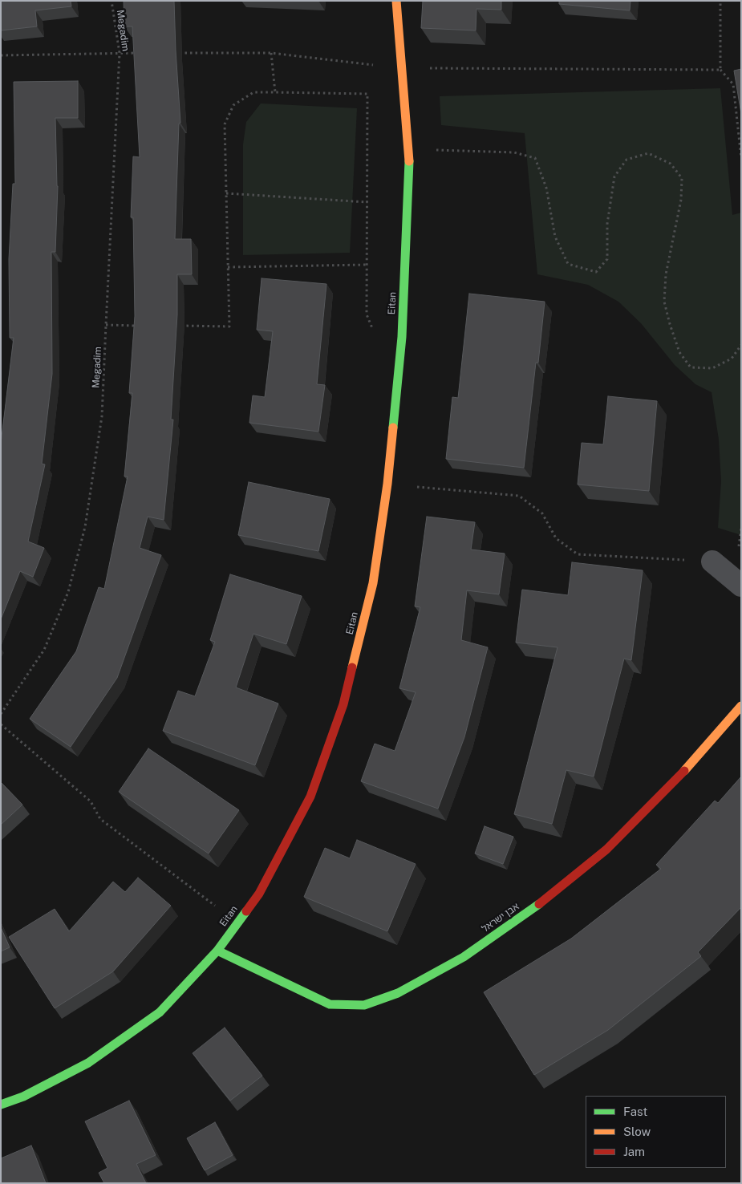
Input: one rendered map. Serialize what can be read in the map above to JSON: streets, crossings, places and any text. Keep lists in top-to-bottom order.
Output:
{
  "streets": {
    "street": ["Eitan", "אבן ישראל"],
    "path": ["Megadim"]
  },
  "crossings": [
    ["Eitan", "אבן ישראל"]
  ],
  "legend": ["Fast", "Slow", "Jam"]
}
